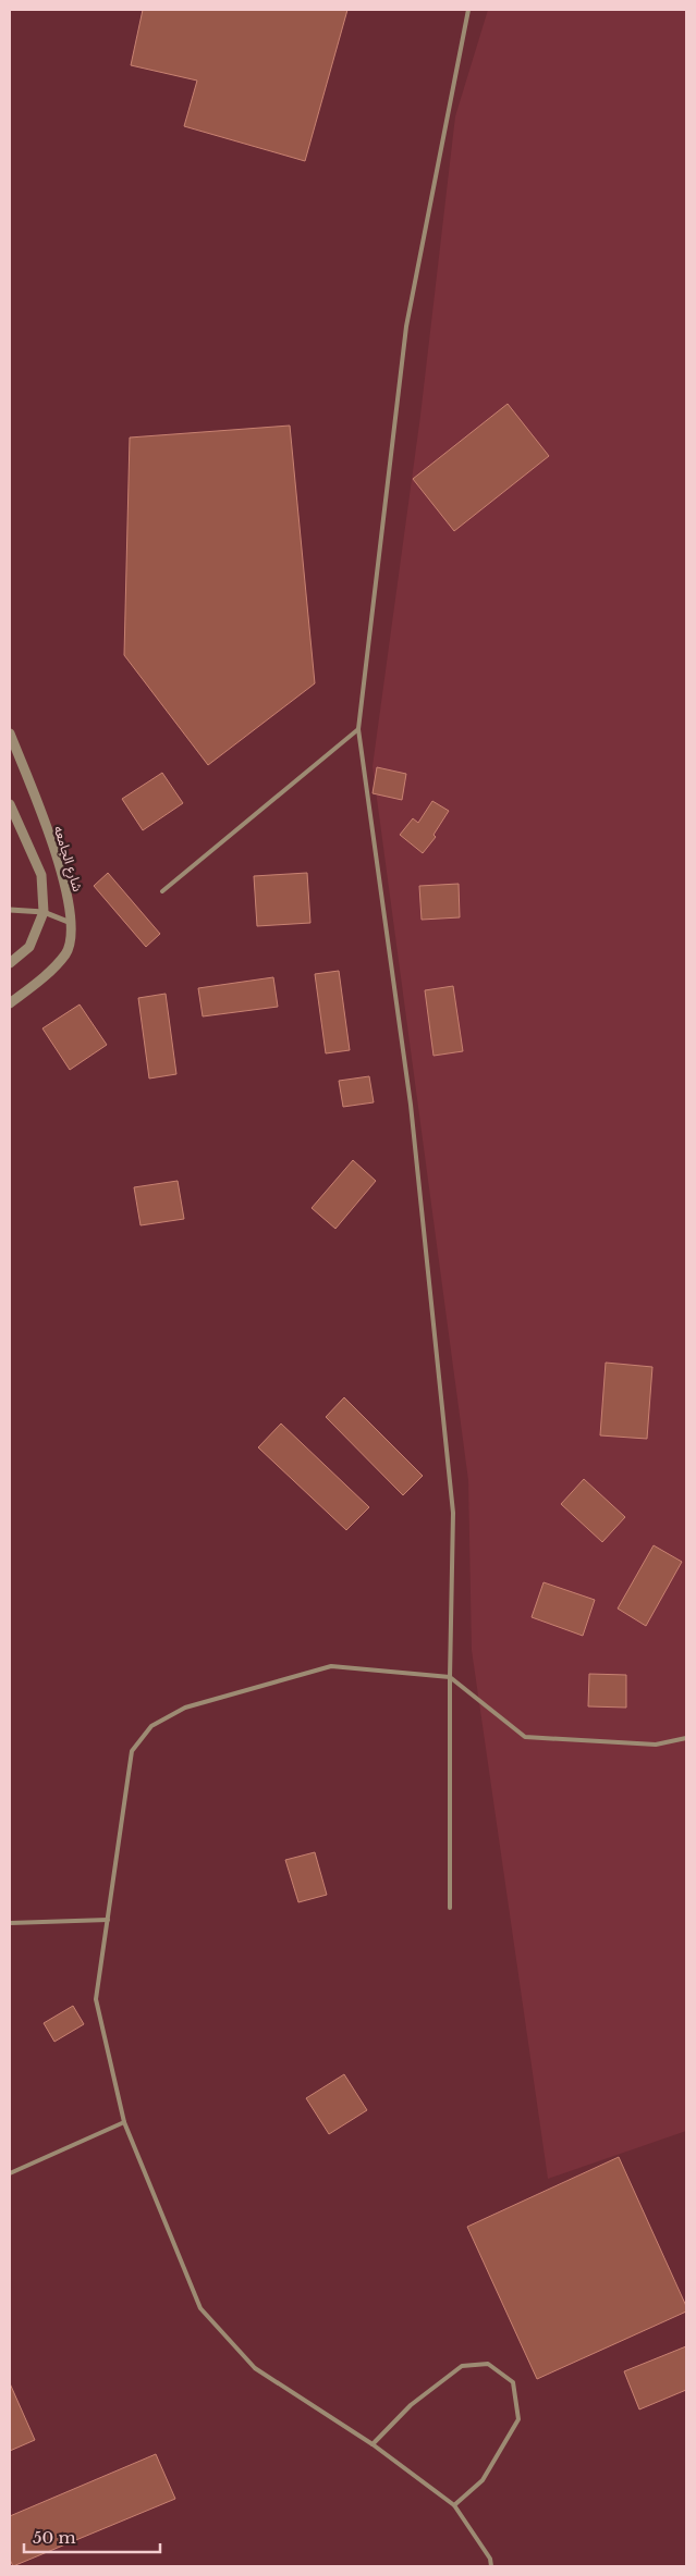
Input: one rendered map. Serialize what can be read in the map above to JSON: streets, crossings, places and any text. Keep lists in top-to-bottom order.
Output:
{
  "streets": {
    "street": ["شارع الجامعه"]
  },
  "scale_bar": "50 m"
}
